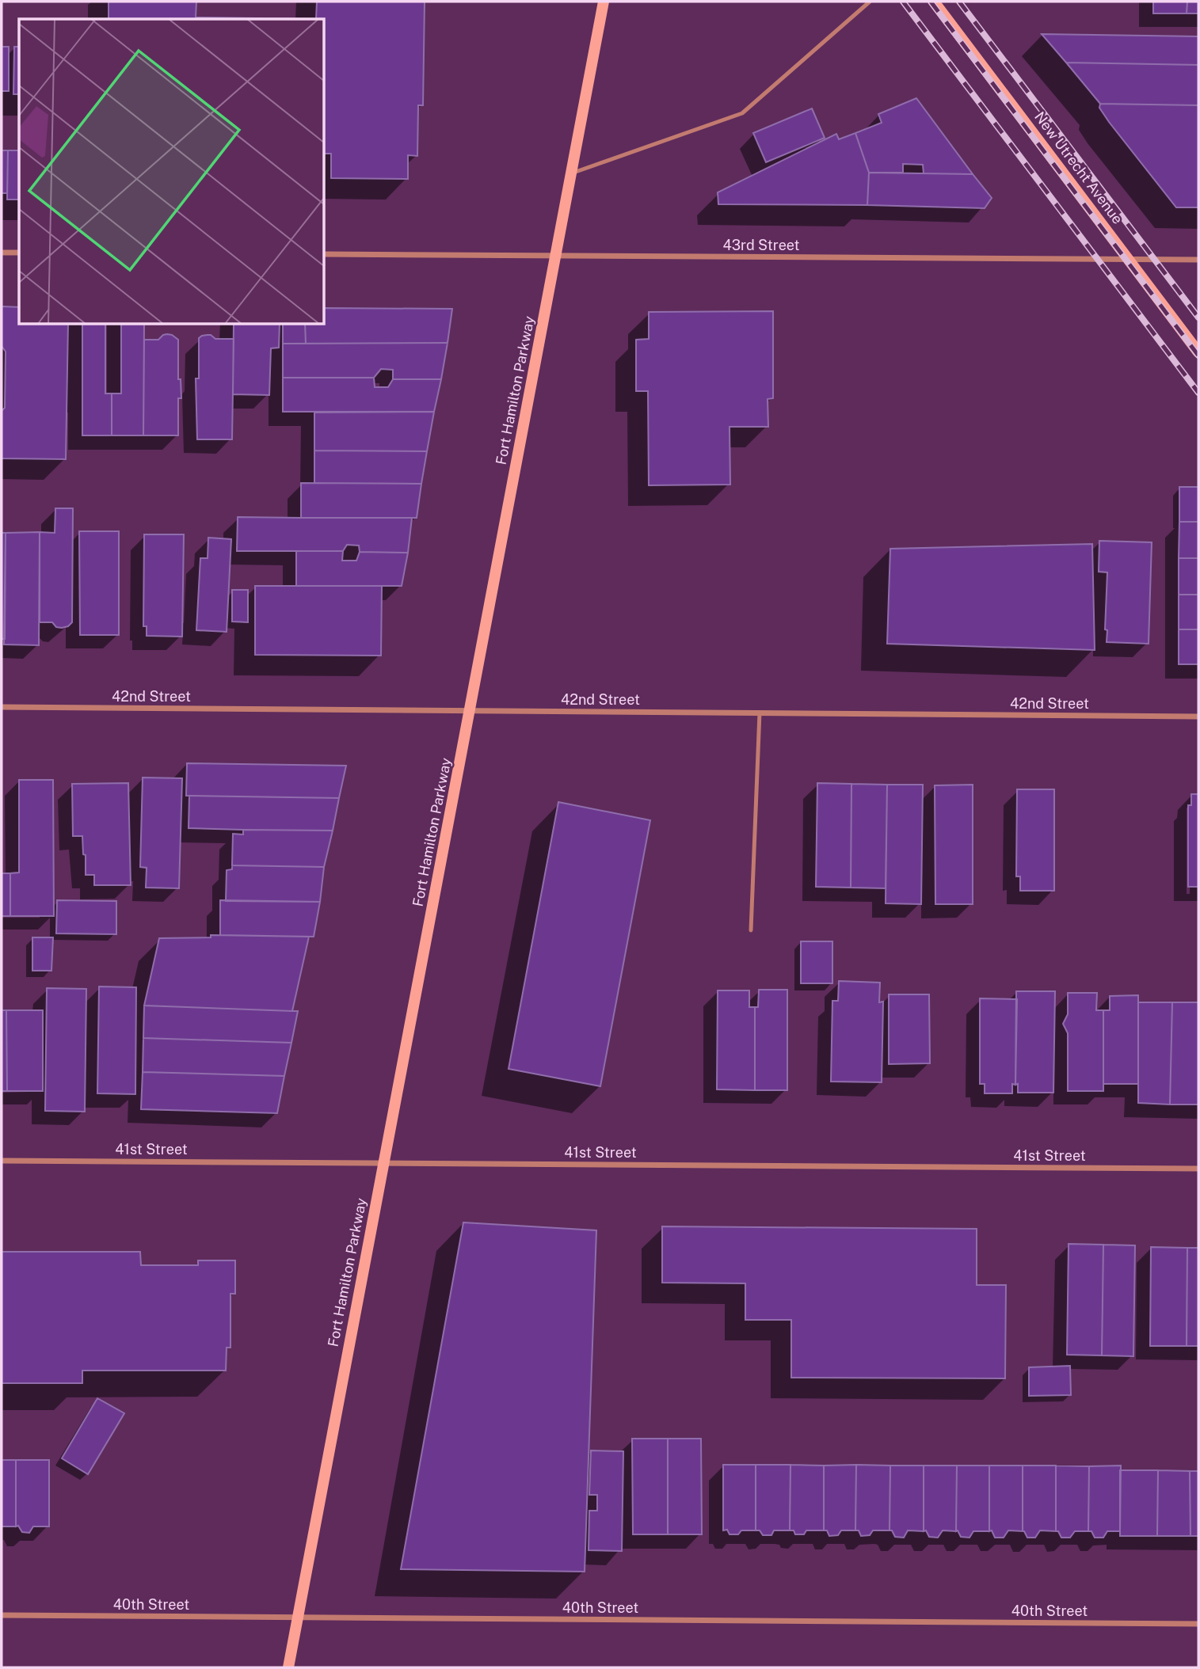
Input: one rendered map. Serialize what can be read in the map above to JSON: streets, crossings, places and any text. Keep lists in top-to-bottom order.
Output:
{
  "streets": {
    "main road": ["New Utrecht Avenue", "Fort Hamilton Parkway"],
    "street": [
      "43rd Street",
      "42nd Street",
      "41st Street",
      "40th Street"
    ]
  },
  "crossings": [
    ["New Utrecht Avenue", "43rd Street"],
    ["43rd Street", "Fort Hamilton Parkway"],
    ["Fort Hamilton Parkway", "42nd Street"],
    ["Fort Hamilton Parkway", "41st Street"],
    ["Fort Hamilton Parkway", "40th Street"]
  ]
}
